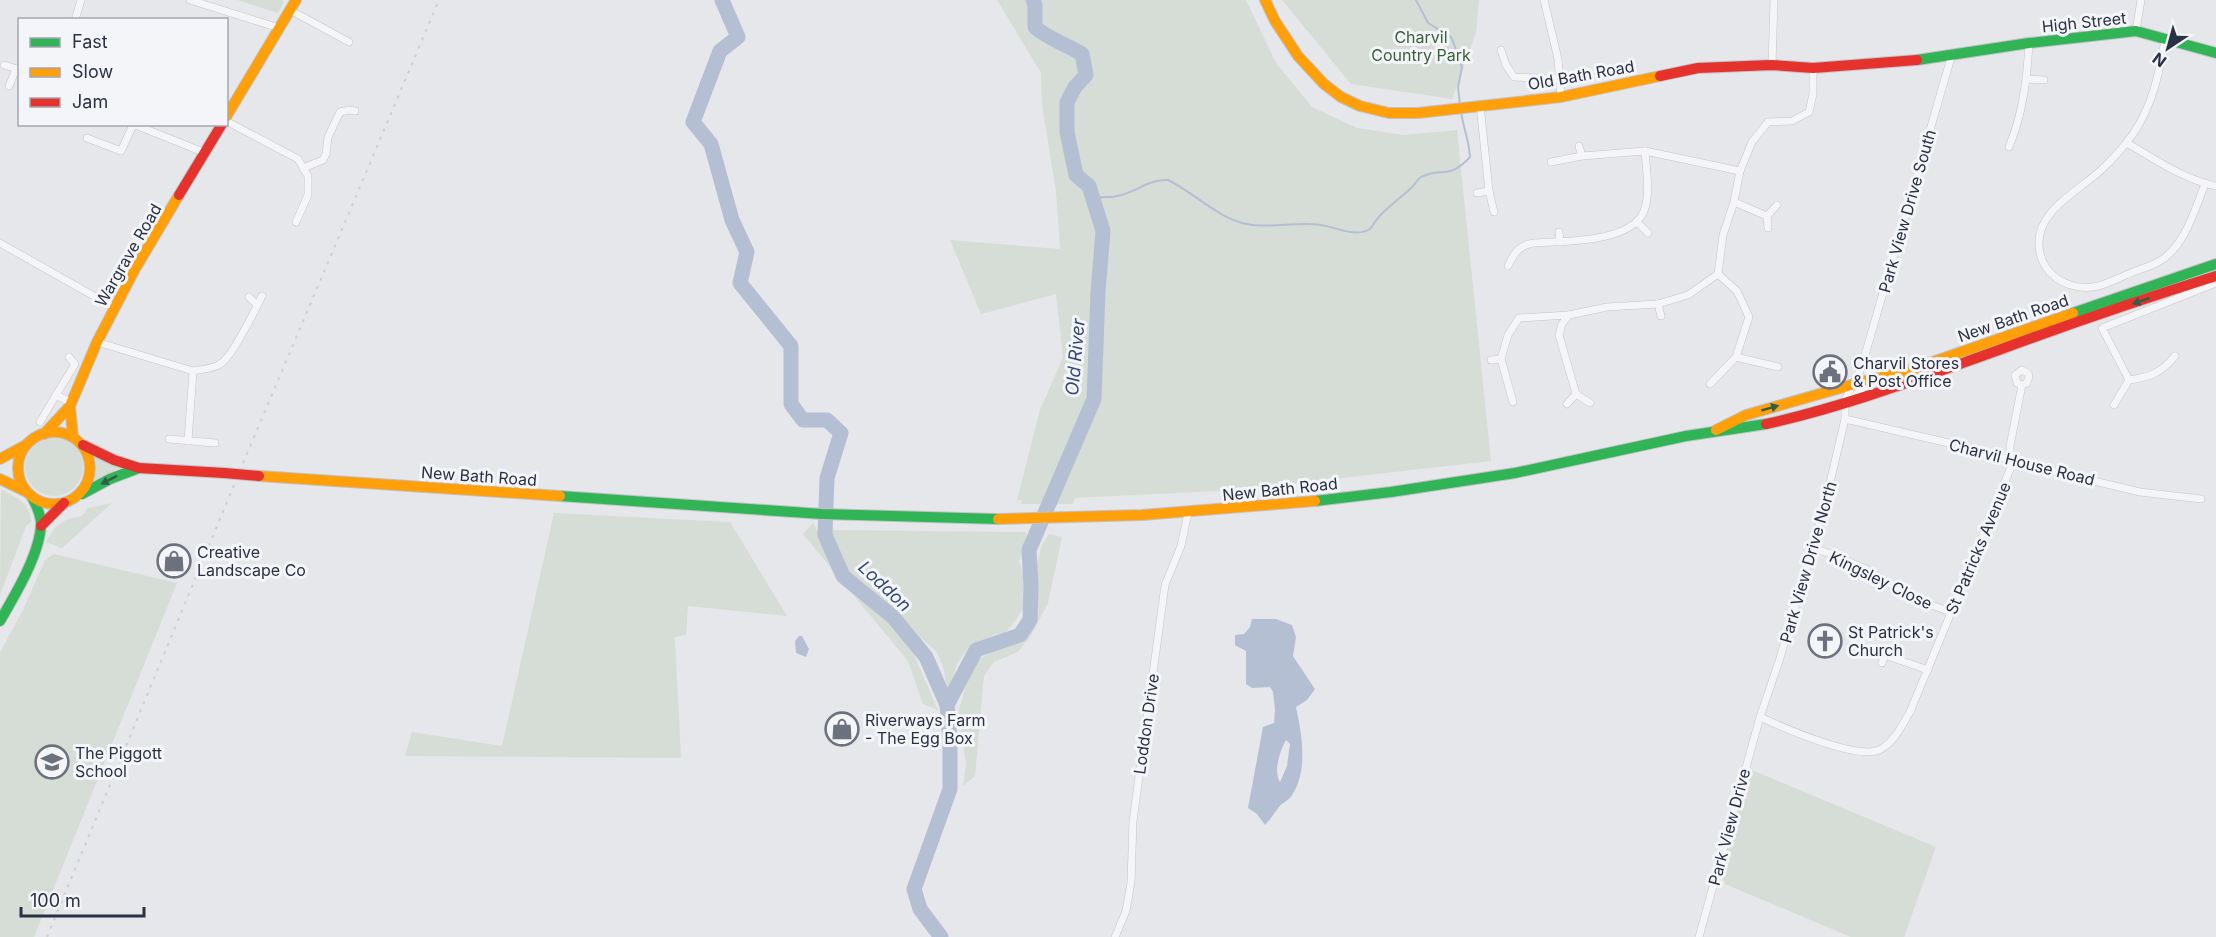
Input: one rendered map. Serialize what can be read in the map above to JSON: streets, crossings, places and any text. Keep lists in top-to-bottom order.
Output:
{
  "streets": {
    "main road": [
      "High Street",
      "Old Bath Road",
      "Wargrave Road",
      "New Bath Road"
    ],
    "street": [
      "Park View Drive South",
      "Charvil House Road",
      "St Patricks Avenue",
      "Park View Drive North",
      "Kingsley Close",
      "Loddon Drive",
      "Park View Drive"
    ]
  },
  "crossings": [
    ["High Street", "Old Bath Road"],
    ["High Street", "Park View Drive South"],
    ["Old Bath Road", "Park View Drive South"],
    ["Park View Drive South", "New Bath Road"],
    ["Park View Drive South", "Park View Drive North"],
    ["Wargrave Road", "New Bath Road"],
    ["New Bath Road", "Park View Drive North"],
    ["New Bath Road", "Loddon Drive"],
    ["Charvil House Road", "St Patricks Avenue"],
    ["Charvil House Road", "Park View Drive North"],
    ["St Patricks Avenue", "Park View Drive North"],
    ["St Patricks Avenue", "Kingsley Close"],
    ["St Patricks Avenue", "Park View Drive"],
    ["Park View Drive North", "Kingsley Close"],
    ["Park View Drive North", "Park View Drive"]
  ],
  "water": ["Old River", "Loddon"],
  "parks": ["Charvil Country Park"],
  "places": {
    "public building": ["Charvil Stores & Post Office"],
    "shop": ["Creative Landscape Co", "Riverways Farm - The Egg Box"],
    "church": ["St Patrick's Church"],
    "school or university": ["The Piggott School"]
  },
  "legend": ["Fast", "Slow", "Jam"],
  "scale_bar": "100 m",
  "north": "bottom left"
}
